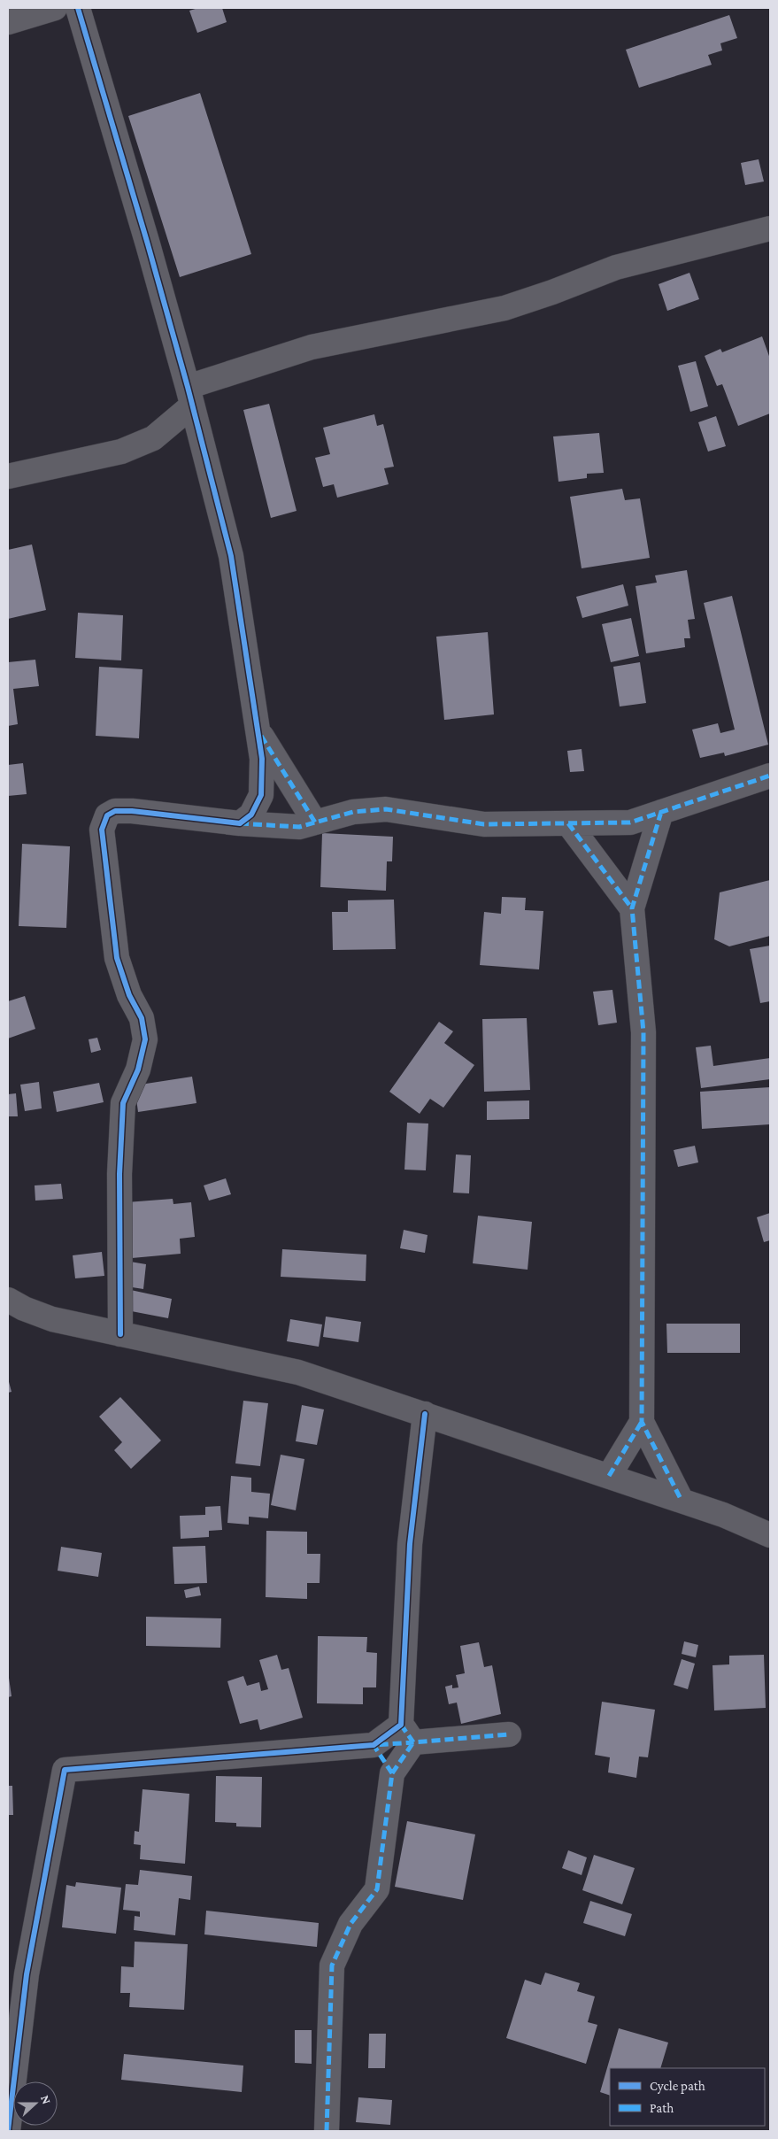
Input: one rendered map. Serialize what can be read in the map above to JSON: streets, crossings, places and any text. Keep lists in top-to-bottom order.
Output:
{
  "legend": ["Cycle path", "Path"],
  "north": "right"
}
